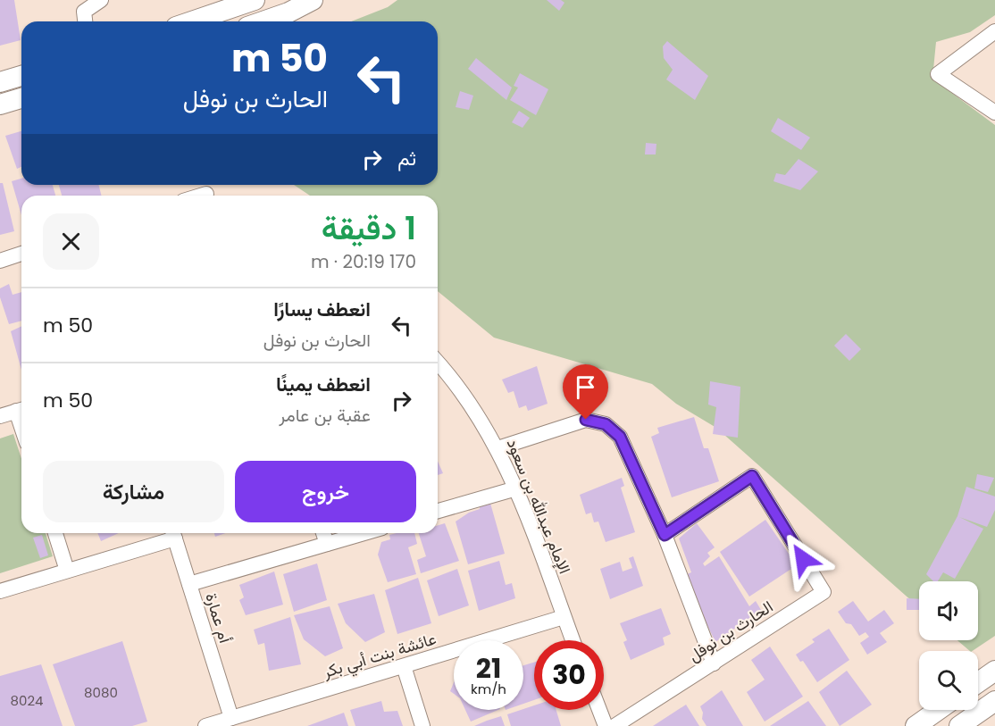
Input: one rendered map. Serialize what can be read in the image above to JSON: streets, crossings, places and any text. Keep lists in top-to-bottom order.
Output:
{
  "streets": {
    "street": [
      "الإمام عبدالله بن سعود",
      "أم عمارة",
      "الحارث بن نوفل",
      "عائشة بنت أبي بكر"
    ]
  },
  "crossings": [
    ["الإمام عبدالله بن سعود", "عائشة بنت أبي بكر"],
    ["أم عمارة", "عائشة بنت أبي بكر"]
  ],
  "house_numbers": ["8080", "8024"],
  "page": {
    "turn": ["50 m", "الحارث بن نوفل"],
    "then": "ثم",
    "heading": ["1 دقيقة", "170 m · 20:19"],
    "list": [
      {
        "name": "انعطف يسارًا",
        "note": "الحارث بن نوفل",
        "value": "50 m"
      },
      {
        "name": "انعطف يمينًا",
        "note": "عقبة بن عامر",
        "value": "50 m"
      }
    ],
    "buttons": ["خروج", "مشاركة"],
    "speed": "21 km/h",
    "limit": "30"
  }
}
